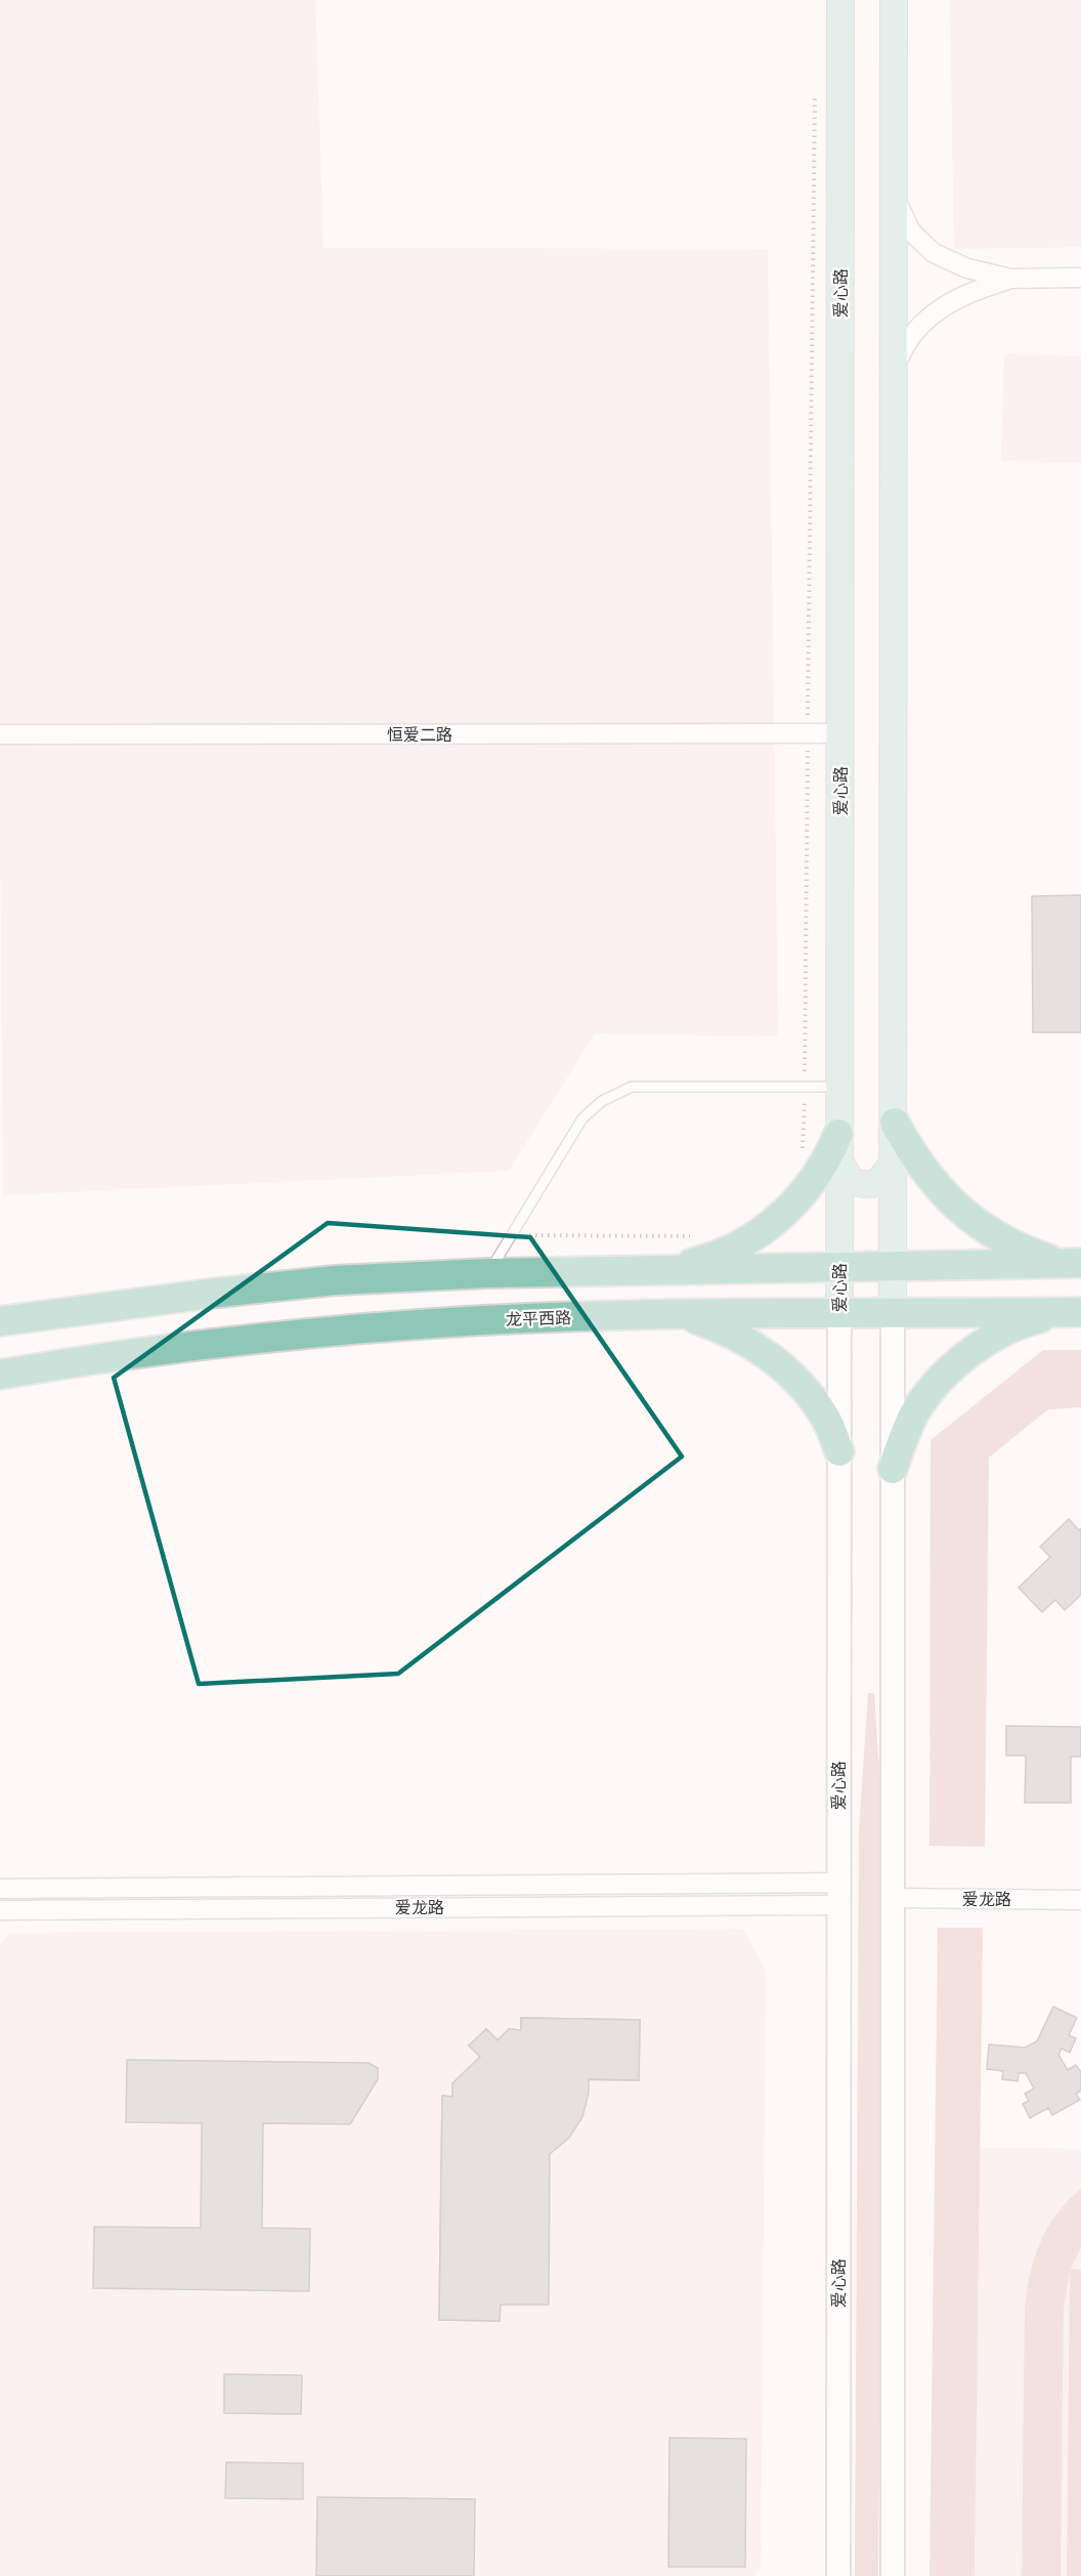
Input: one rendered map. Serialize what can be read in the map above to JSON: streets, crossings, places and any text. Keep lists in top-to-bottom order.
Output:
{
  "streets": {
    "main road": ["爱心路", "龙平西路"],
    "street": ["恒爱二路", "爱龙路"]
  },
  "crossings": [
    ["爱心路", "恒爱二路"],
    ["爱心路", "龙平西路"],
    ["爱心路", "爱龙路"]
  ]
}
